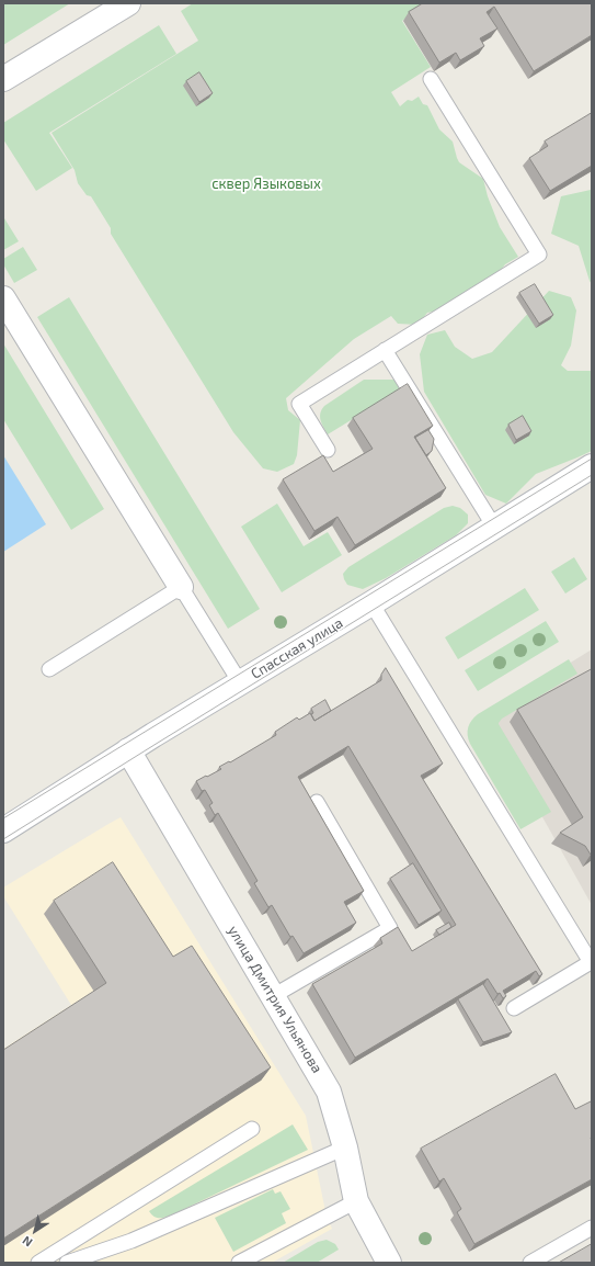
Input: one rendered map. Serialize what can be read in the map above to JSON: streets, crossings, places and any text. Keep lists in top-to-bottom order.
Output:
{
  "streets": {
    "street": ["Спасская улица", "улица Дмитрия Ульянова"]
  },
  "crossings": [
    ["Спасская улица", "улица Дмитрия Ульянова"]
  ],
  "parks": ["сквер Языковых"],
  "north": "bottom left"
}
